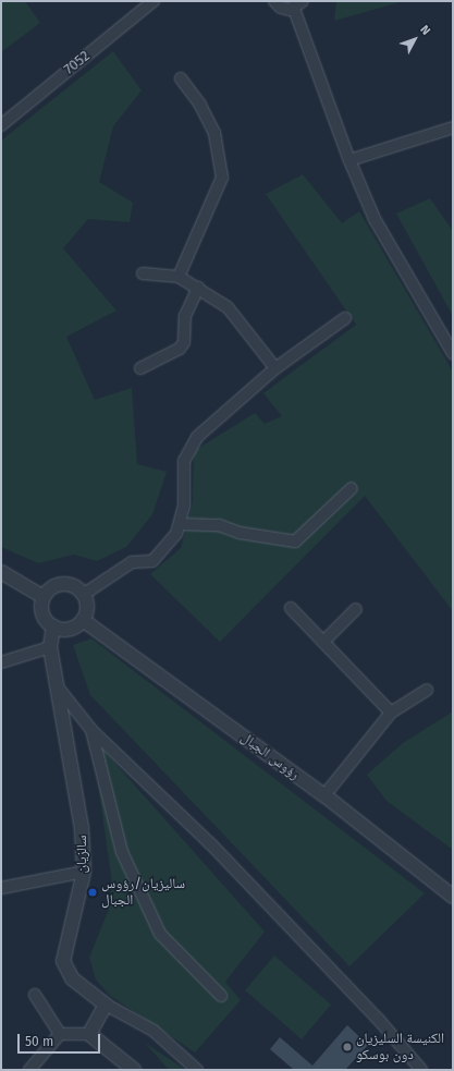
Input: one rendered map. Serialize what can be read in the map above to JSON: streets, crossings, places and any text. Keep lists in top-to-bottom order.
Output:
{
  "streets": {
    "street": ["7052", "رؤوس الجبال", "سالزيان"]
  },
  "places": ["ساليزيان/رؤوس الجبال", "الكنيسة السليزيان دون بوسكو"],
  "scale_bar": "50 m",
  "north": "top right"
}
